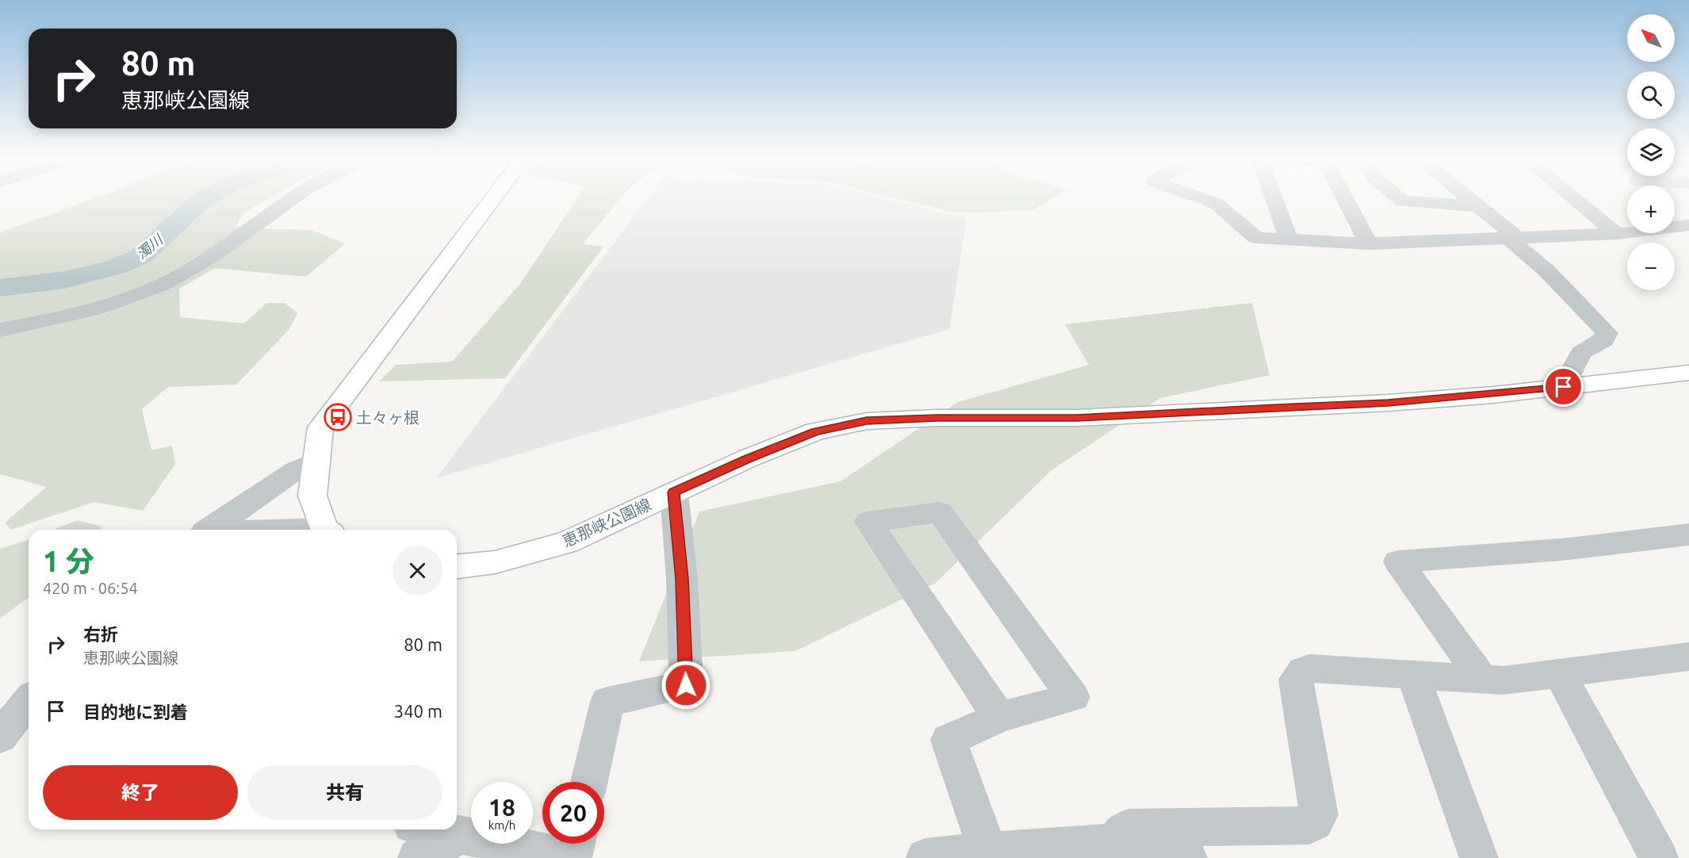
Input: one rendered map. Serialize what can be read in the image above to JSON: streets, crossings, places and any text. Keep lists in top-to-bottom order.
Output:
{
  "streets": {
    "main road": ["恵那峡公園線"]
  },
  "water": ["濁川"],
  "places": {
    "bus stop": ["土々ヶ根"]
  },
  "north": "top left",
  "page": {
    "map_buttons": ["+", "−"],
    "turn": ["80 m", "恵那峡公園線"],
    "heading": ["1 分", "420 m · 06:54"],
    "list": [
      {
        "name": "右折",
        "note": "恵那峡公園線",
        "value": "80 m"
      },
      {
        "name": "目的地に到着",
        "value": "340 m"
      }
    ],
    "buttons": ["終了", "共有"],
    "speed": "18 km/h",
    "limit": "20"
  }
}
